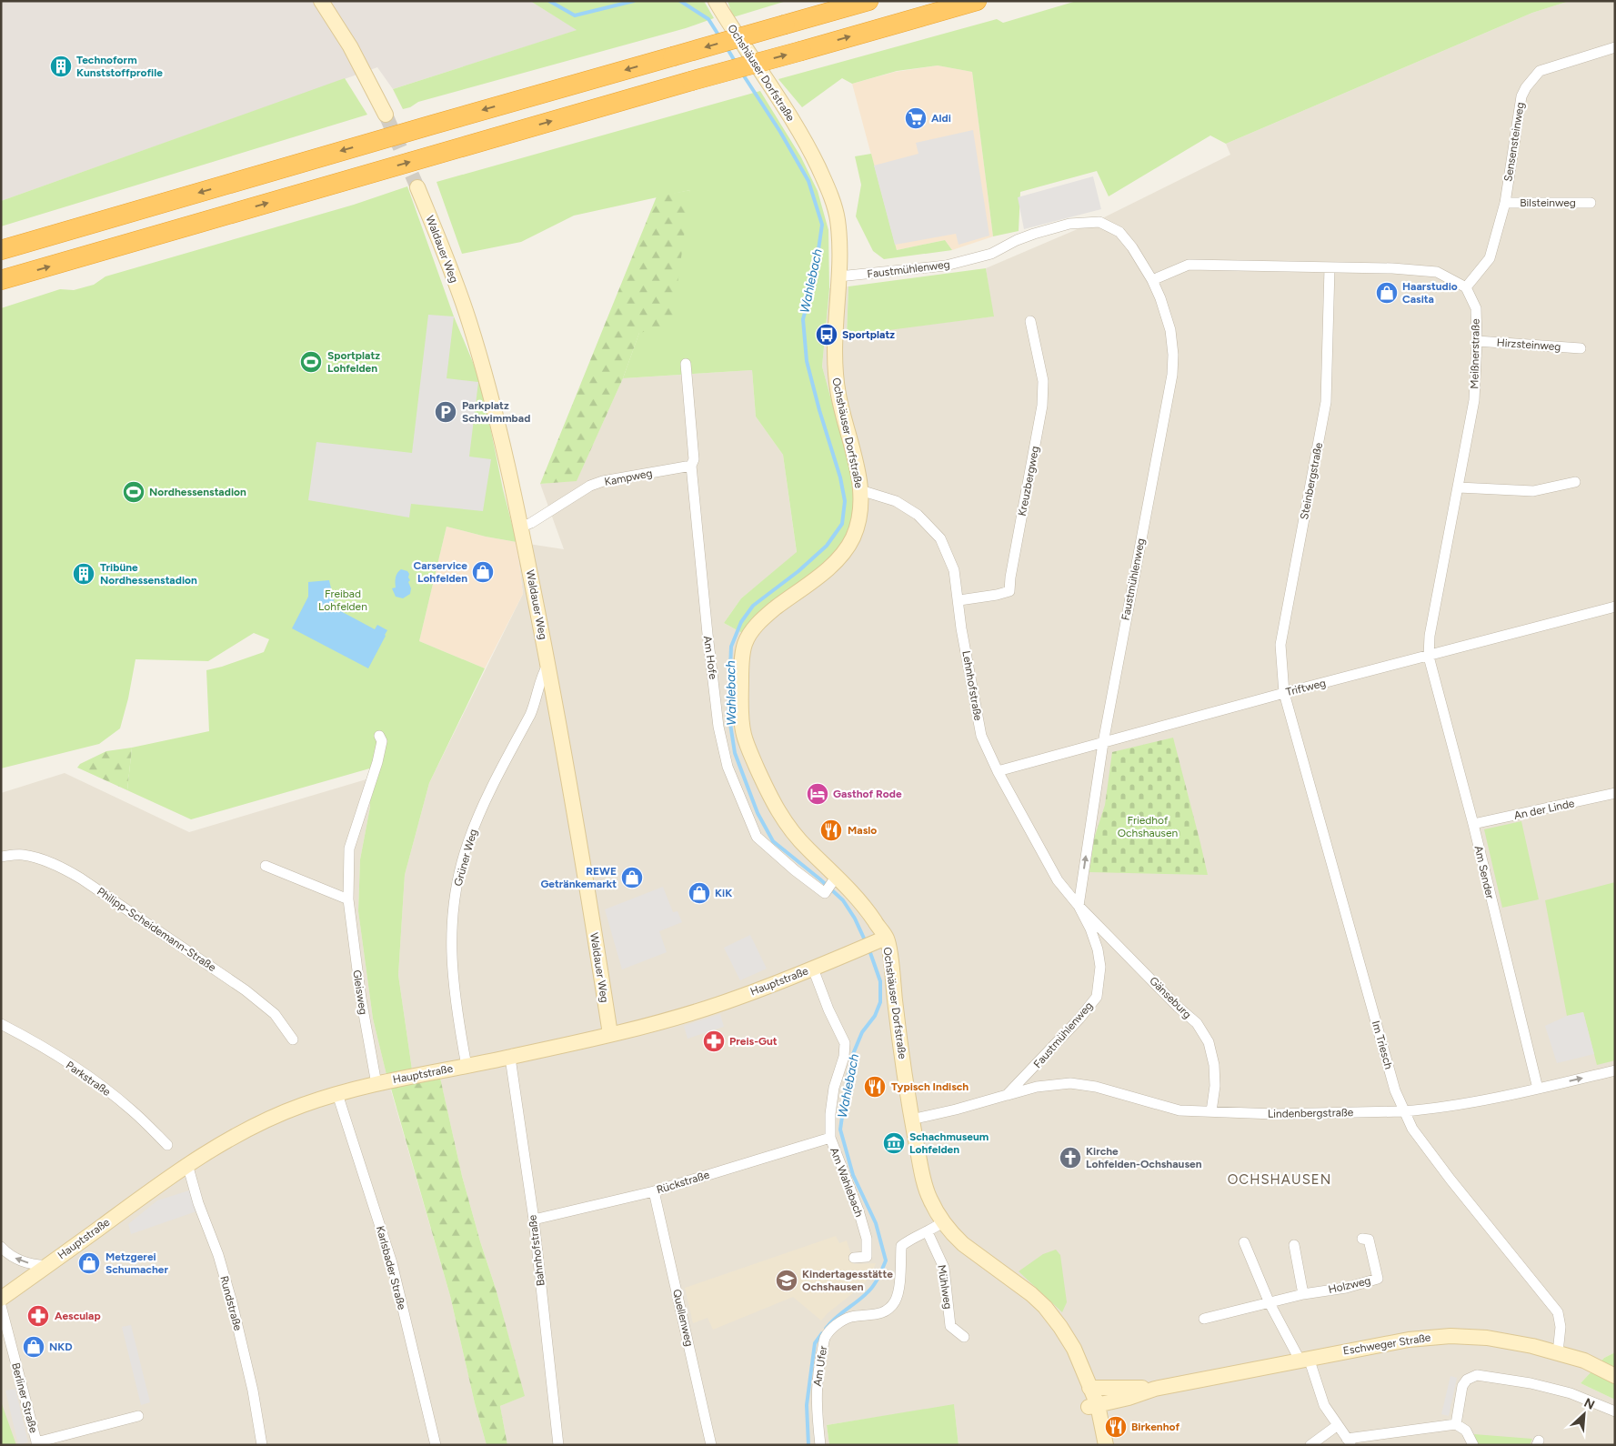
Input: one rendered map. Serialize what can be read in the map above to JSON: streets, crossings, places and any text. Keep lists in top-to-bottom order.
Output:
{
  "streets": {
    "main road": [
      "Ochshäuser Dorfstraße",
      "Waldauer Weg",
      "Hauptstraße",
      "Eschweger Straße"
    ],
    "street": [
      "Sensensteinweg",
      "Bilsteinweg",
      "Faustmühlenweg",
      "Hirzsteinweg",
      "Meißnerstraße",
      "Kampweg",
      "Kreuzbergweg",
      "Steinbergstraße",
      "Am Hofe",
      "Lehnhofstraße",
      "Triftweg",
      "An der Linde",
      "Grüner Weg",
      "Am Sender",
      "Philipp-Scheidemann-Straße",
      "Gleisweg",
      "Gänseburg",
      "Im Triesch",
      "Parkstraße",
      "Lindenbergstraße",
      "Rückstraße",
      "Am Wahlebach",
      "Bahnhofstraße",
      "Karlsbader Straße",
      "Holzweg",
      "Mühlweg",
      "Rundstraße",
      "Quellenweg",
      "Am Ufer",
      "Berliner Straße"
    ]
  },
  "crossings": [
    ["Ochshäuser Dorfstraße", "Faustmühlenweg"],
    ["Ochshäuser Dorfstraße", "Am Hofe"],
    ["Ochshäuser Dorfstraße", "Lehnhofstraße"],
    ["Ochshäuser Dorfstraße", "Hauptstraße"],
    ["Ochshäuser Dorfstraße", "Eschweger Straße"],
    ["Ochshäuser Dorfstraße", "Am Ufer"],
    ["Sensensteinweg", "Bilsteinweg"],
    ["Sensensteinweg", "Meißnerstraße"],
    ["Waldauer Weg", "Kampweg"],
    ["Waldauer Weg", "Grüner Weg"],
    ["Waldauer Weg", "Hauptstraße"],
    ["Faustmühlenweg", "Lehnhofstraße"],
    ["Faustmühlenweg", "Triftweg"],
    ["Faustmühlenweg", "Gänseburg"],
    ["Faustmühlenweg", "Lindenbergstraße"],
    ["Hirzsteinweg", "Meißnerstraße"],
    ["Meißnerstraße", "Triftweg"],
    ["Meißnerstraße", "Am Sender"],
    ["Kampweg", "Am Hofe"],
    ["Kreuzbergweg", "Lehnhofstraße"],
    ["Steinbergstraße", "Triftweg"],
    ["Steinbergstraße", "Im Triesch"],
    ["Lehnhofstraße", "Triftweg"],
    ["Lehnhofstraße", "Gänseburg"],
    ["Triftweg", "Am Sender"],
    ["Triftweg", "Im Triesch"],
    ["An der Linde", "Am Sender"],
    ["Grüner Weg", "Hauptstraße"],
    ["Am Sender", "Lindenbergstraße"],
    ["Hauptstraße", "Gleisweg"],
    ["Hauptstraße", "Am Wahlebach"],
    ["Hauptstraße", "Bahnhofstraße"],
    ["Hauptstraße", "Karlsbader Straße"],
    ["Hauptstraße", "Rundstraße"],
    ["Gänseburg", "Lindenbergstraße"],
    ["Im Triesch", "Lindenbergstraße"],
    ["Im Triesch", "Eschweger Straße"],
    ["Rückstraße", "Am Wahlebach"],
    ["Rückstraße", "Bahnhofstraße"],
    ["Rückstraße", "Quellenweg"],
    ["Mühlweg", "Am Ufer"]
  ],
  "districts": ["OCHSHAUSEN"],
  "water": ["Wahlebach"],
  "parks": ["Freibad Lohfelden", "Friedhof Ochshausen"],
  "places": {
    "building": ["Technoform Kunststoffprofile", "Tribüne Nordhessenstadion"],
    "supermarket": ["Aldi"],
    "shop": [
      "Haarstudio Casita",
      "Carservice Lohfelden",
      "REWE Getränkemarkt",
      "KiK",
      "Metzgerei Schumacher",
      "NKD"
    ],
    "bus stop": ["Sportplatz"],
    "sports": ["Sportplatz Lohfelden", "Nordhessenstadion"],
    "parking": ["Parkplatz Schwimmbad"],
    "hotel": ["Gasthof Rode"],
    "restaurant": ["Maslo", "Typisch Indisch", "Birkenhof"],
    "pharmacy": ["Preis-Gut", "Aesculap"],
    "museum": ["Schachmuseum Lohfelden"],
    "church": ["Kirche Lohfelden-Ochshausen"],
    "school or university": ["Kindertagesstätte Ochshausen"]
  },
  "north": "top right"
}
